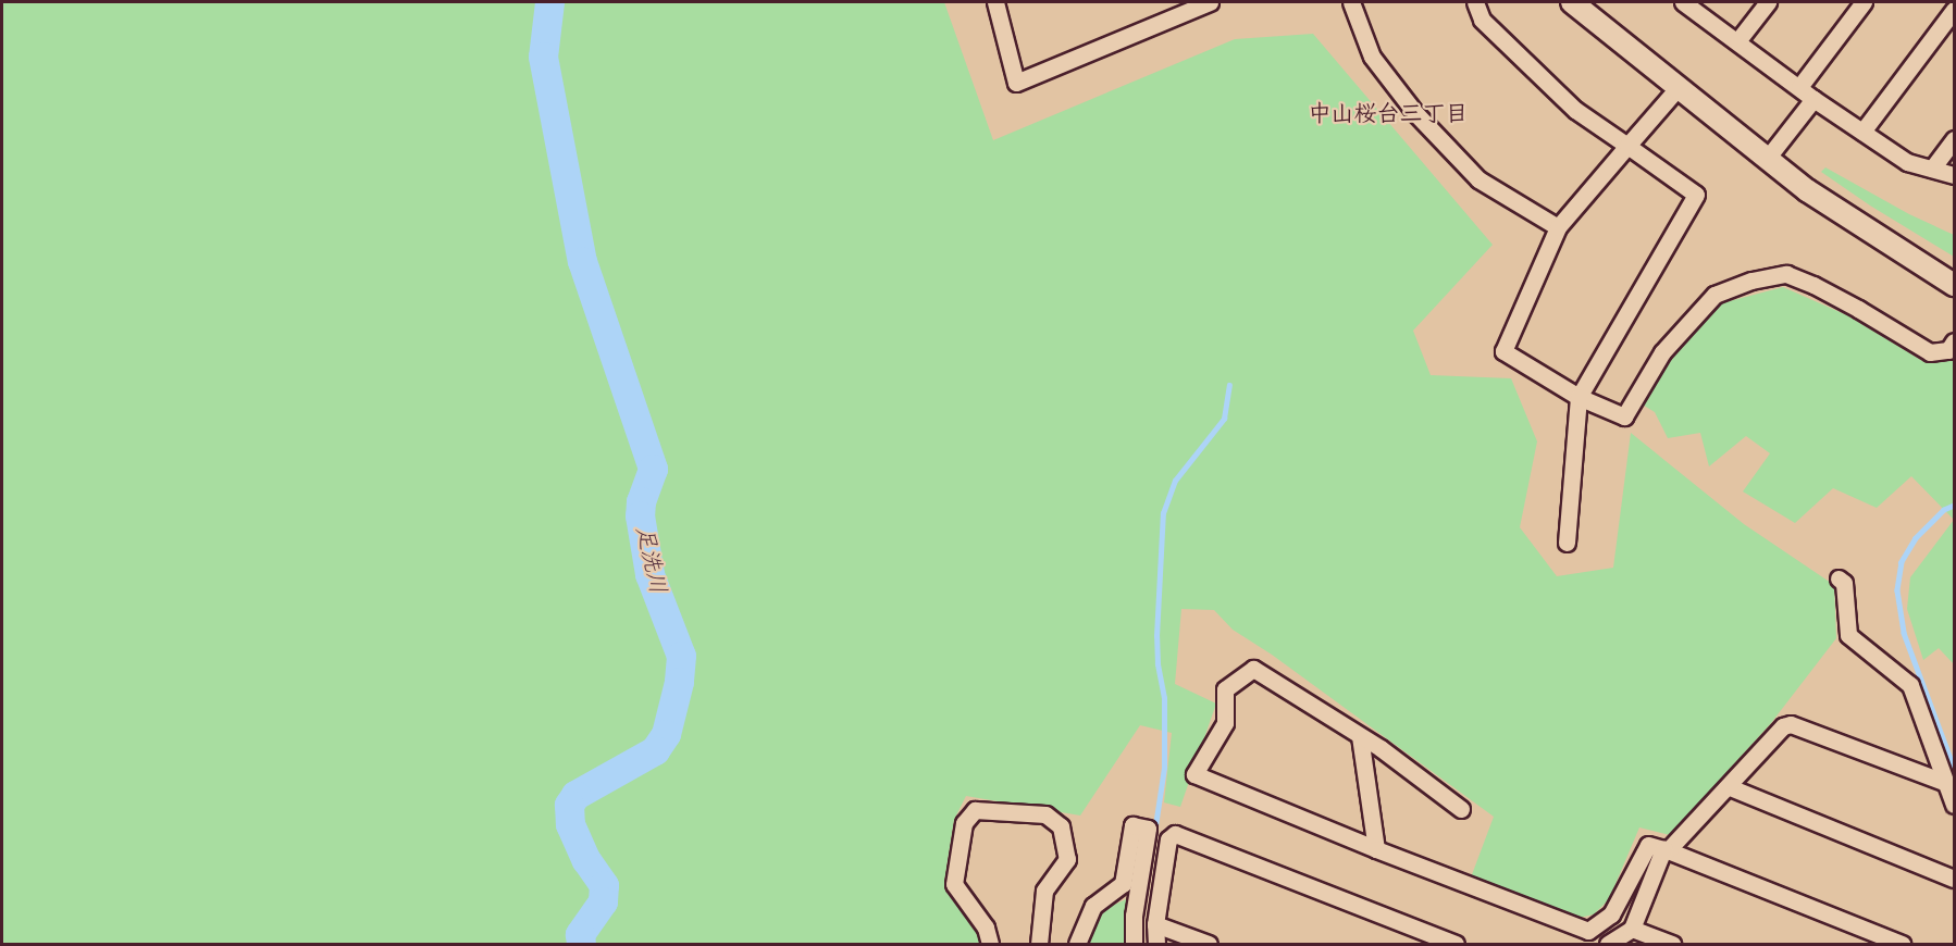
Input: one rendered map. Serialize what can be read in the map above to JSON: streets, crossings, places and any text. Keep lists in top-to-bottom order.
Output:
{
  "districts": ["中山桜台三丁目"],
  "water": ["足洗川"]
}
